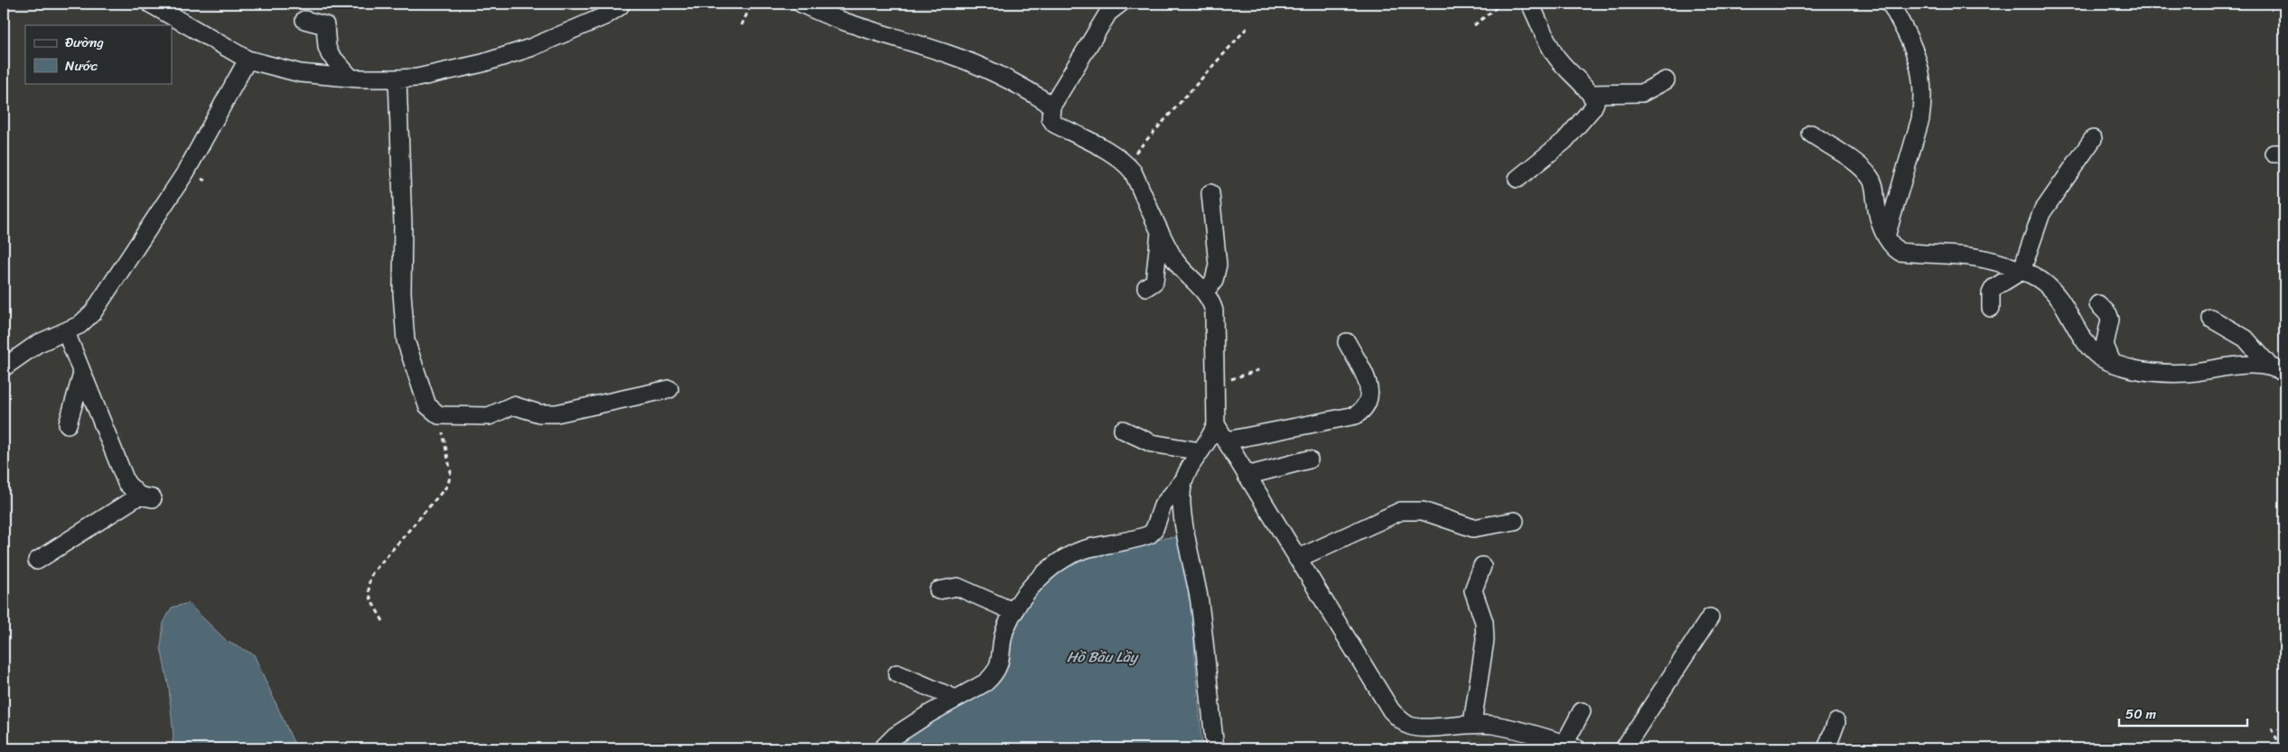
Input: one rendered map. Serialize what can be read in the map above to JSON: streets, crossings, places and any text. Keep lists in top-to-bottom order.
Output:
{
  "water": ["Hồ Bầu Lầy"],
  "legend": ["Đường", "Nước"],
  "scale_bar": "50 m"
}
